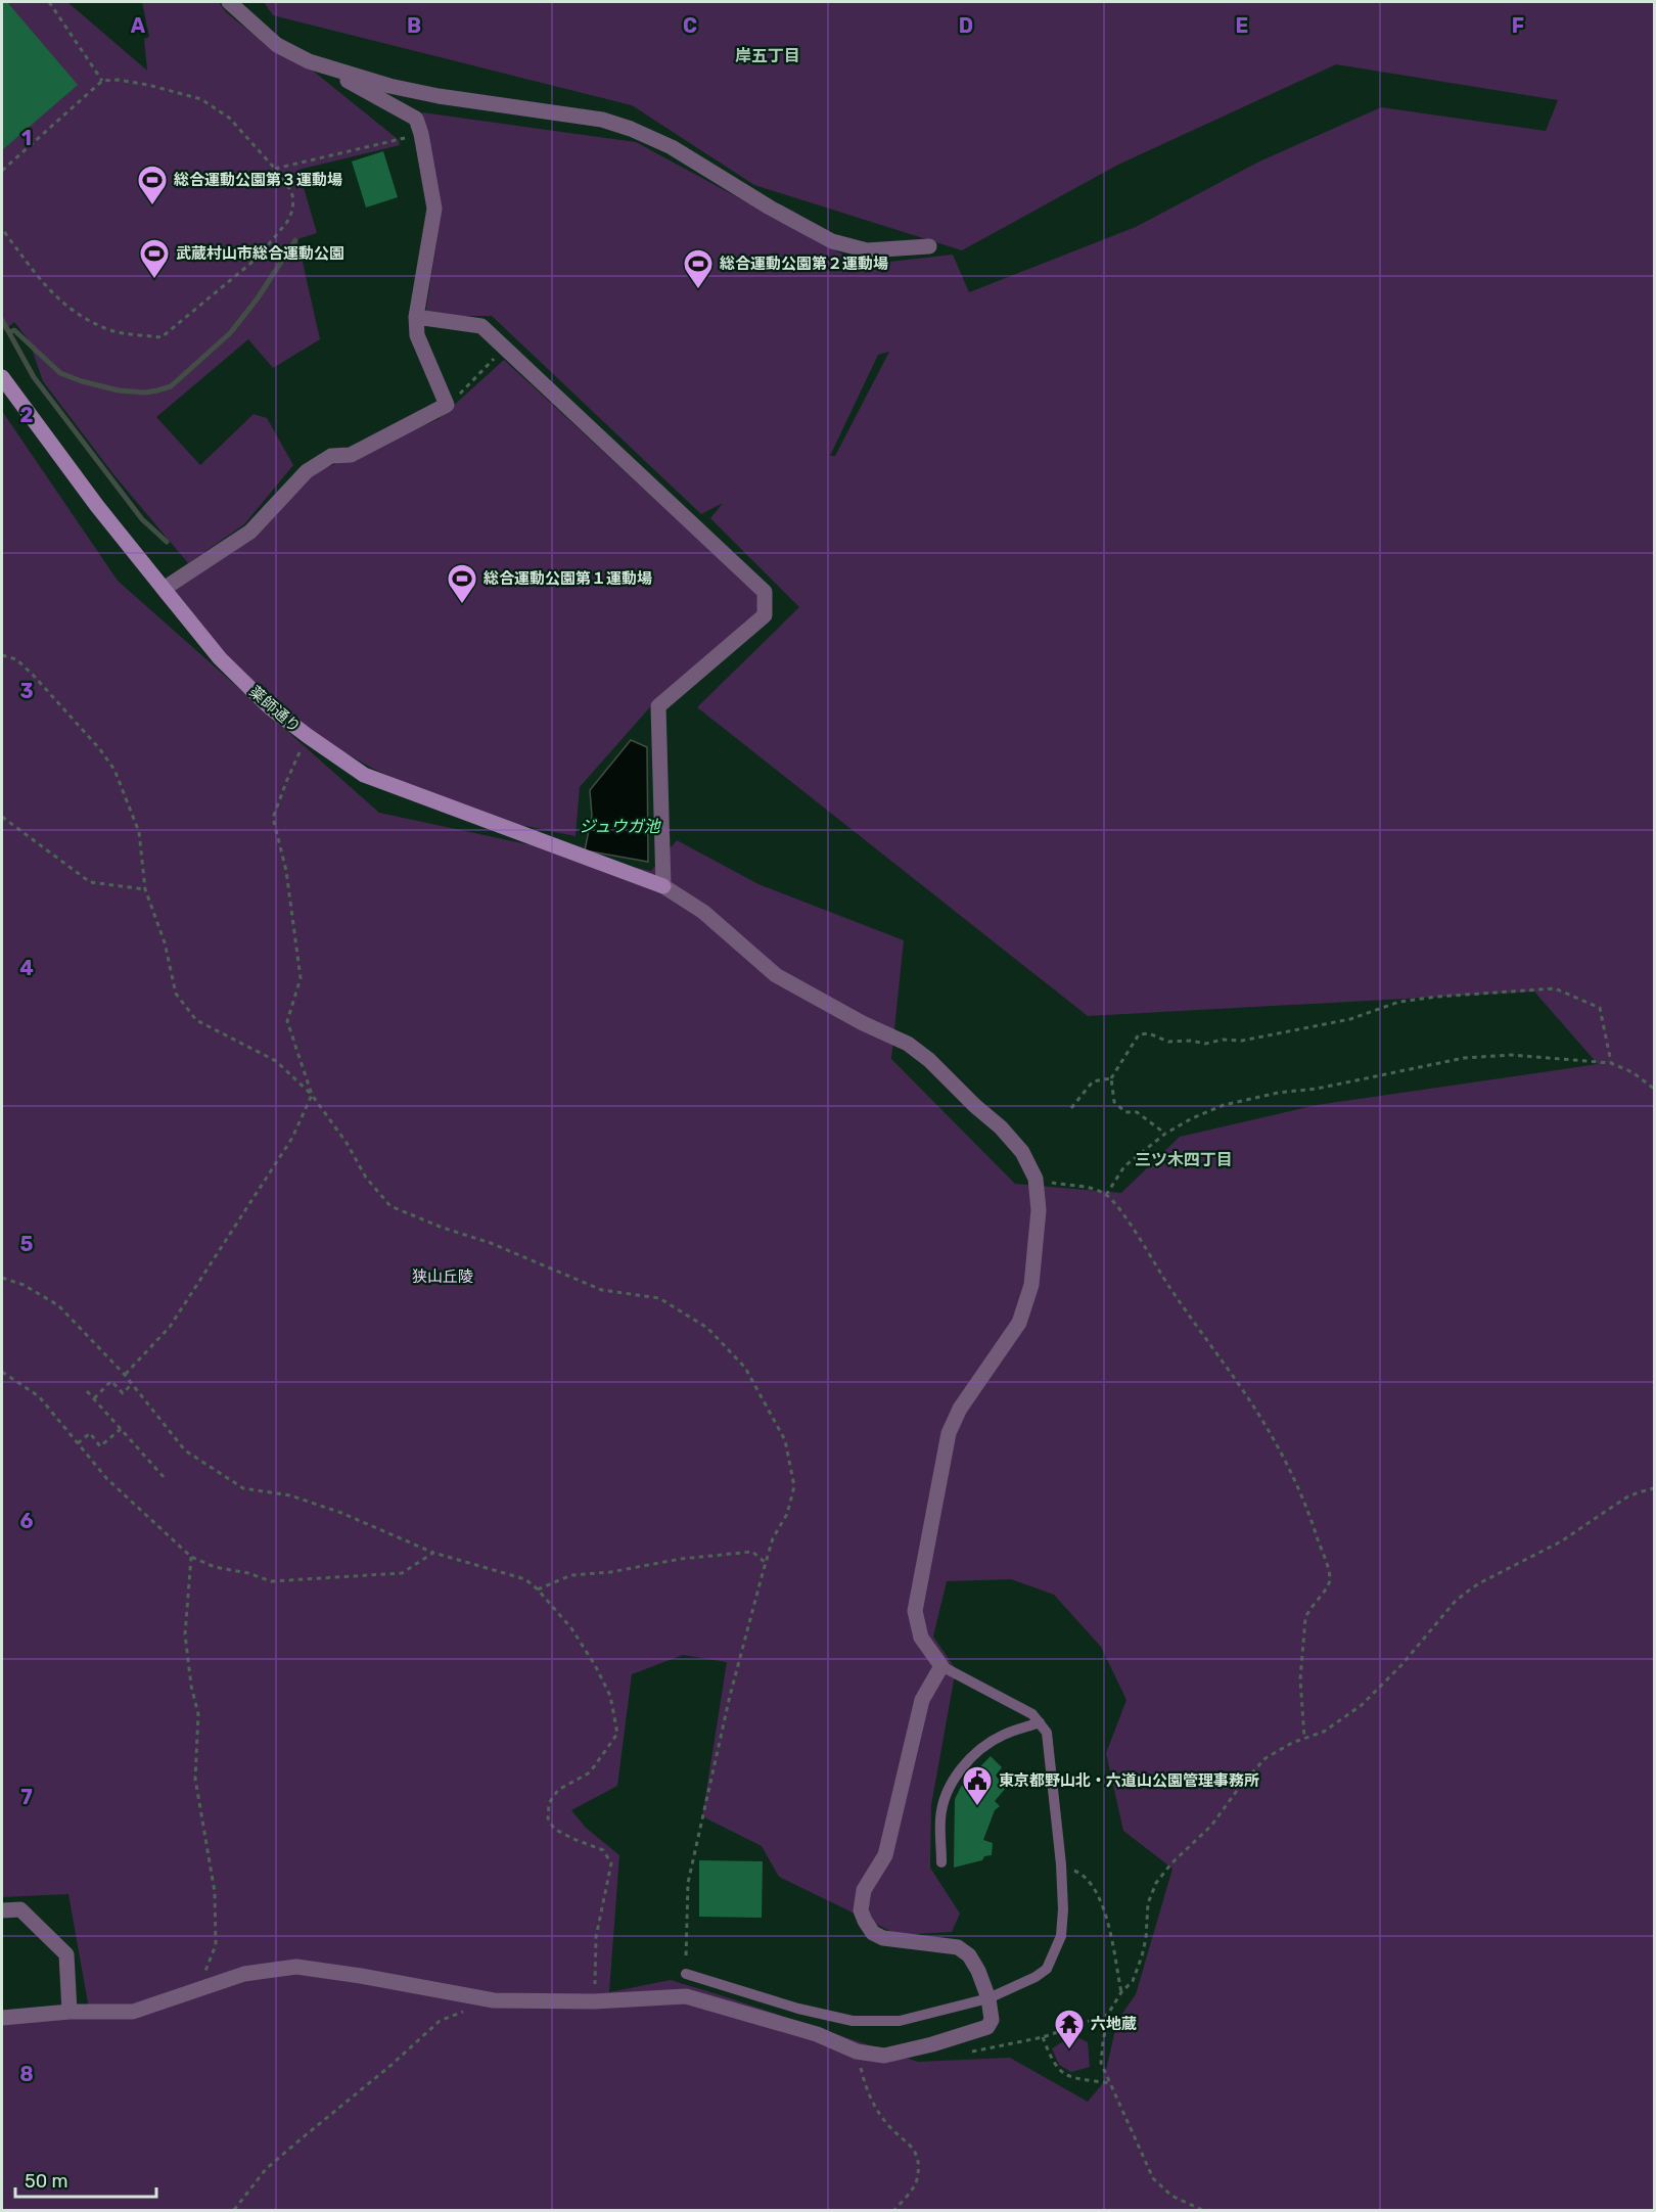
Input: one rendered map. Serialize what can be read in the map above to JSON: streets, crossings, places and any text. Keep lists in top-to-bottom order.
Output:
{
  "streets": {
    "street": ["薬師通り"]
  },
  "districts": ["岸五丁目", "三ツ木四丁目"],
  "water": ["ジュウガ池"],
  "parks": ["狭山丘陵"],
  "places": {
    "sports": [
      "総合運動公園第３運動場",
      "武蔵村山市総合運動公園",
      "総合運動公園第２運動場",
      "総合運動公園第１運動場"
    ],
    "public building": ["東京都野山北・六道山公園管理事務所"],
    "temple": ["六地蔵"]
  },
  "scale_bar": "50 m",
  "grid": {
    "columns": [
      "A",
      "B",
      "C",
      "D",
      "E",
      "F"
    ],
    "rows": [
      "1",
      "2",
      "3",
      "4",
      "5",
      "6",
      "7",
      "8"
    ]
  }
}
